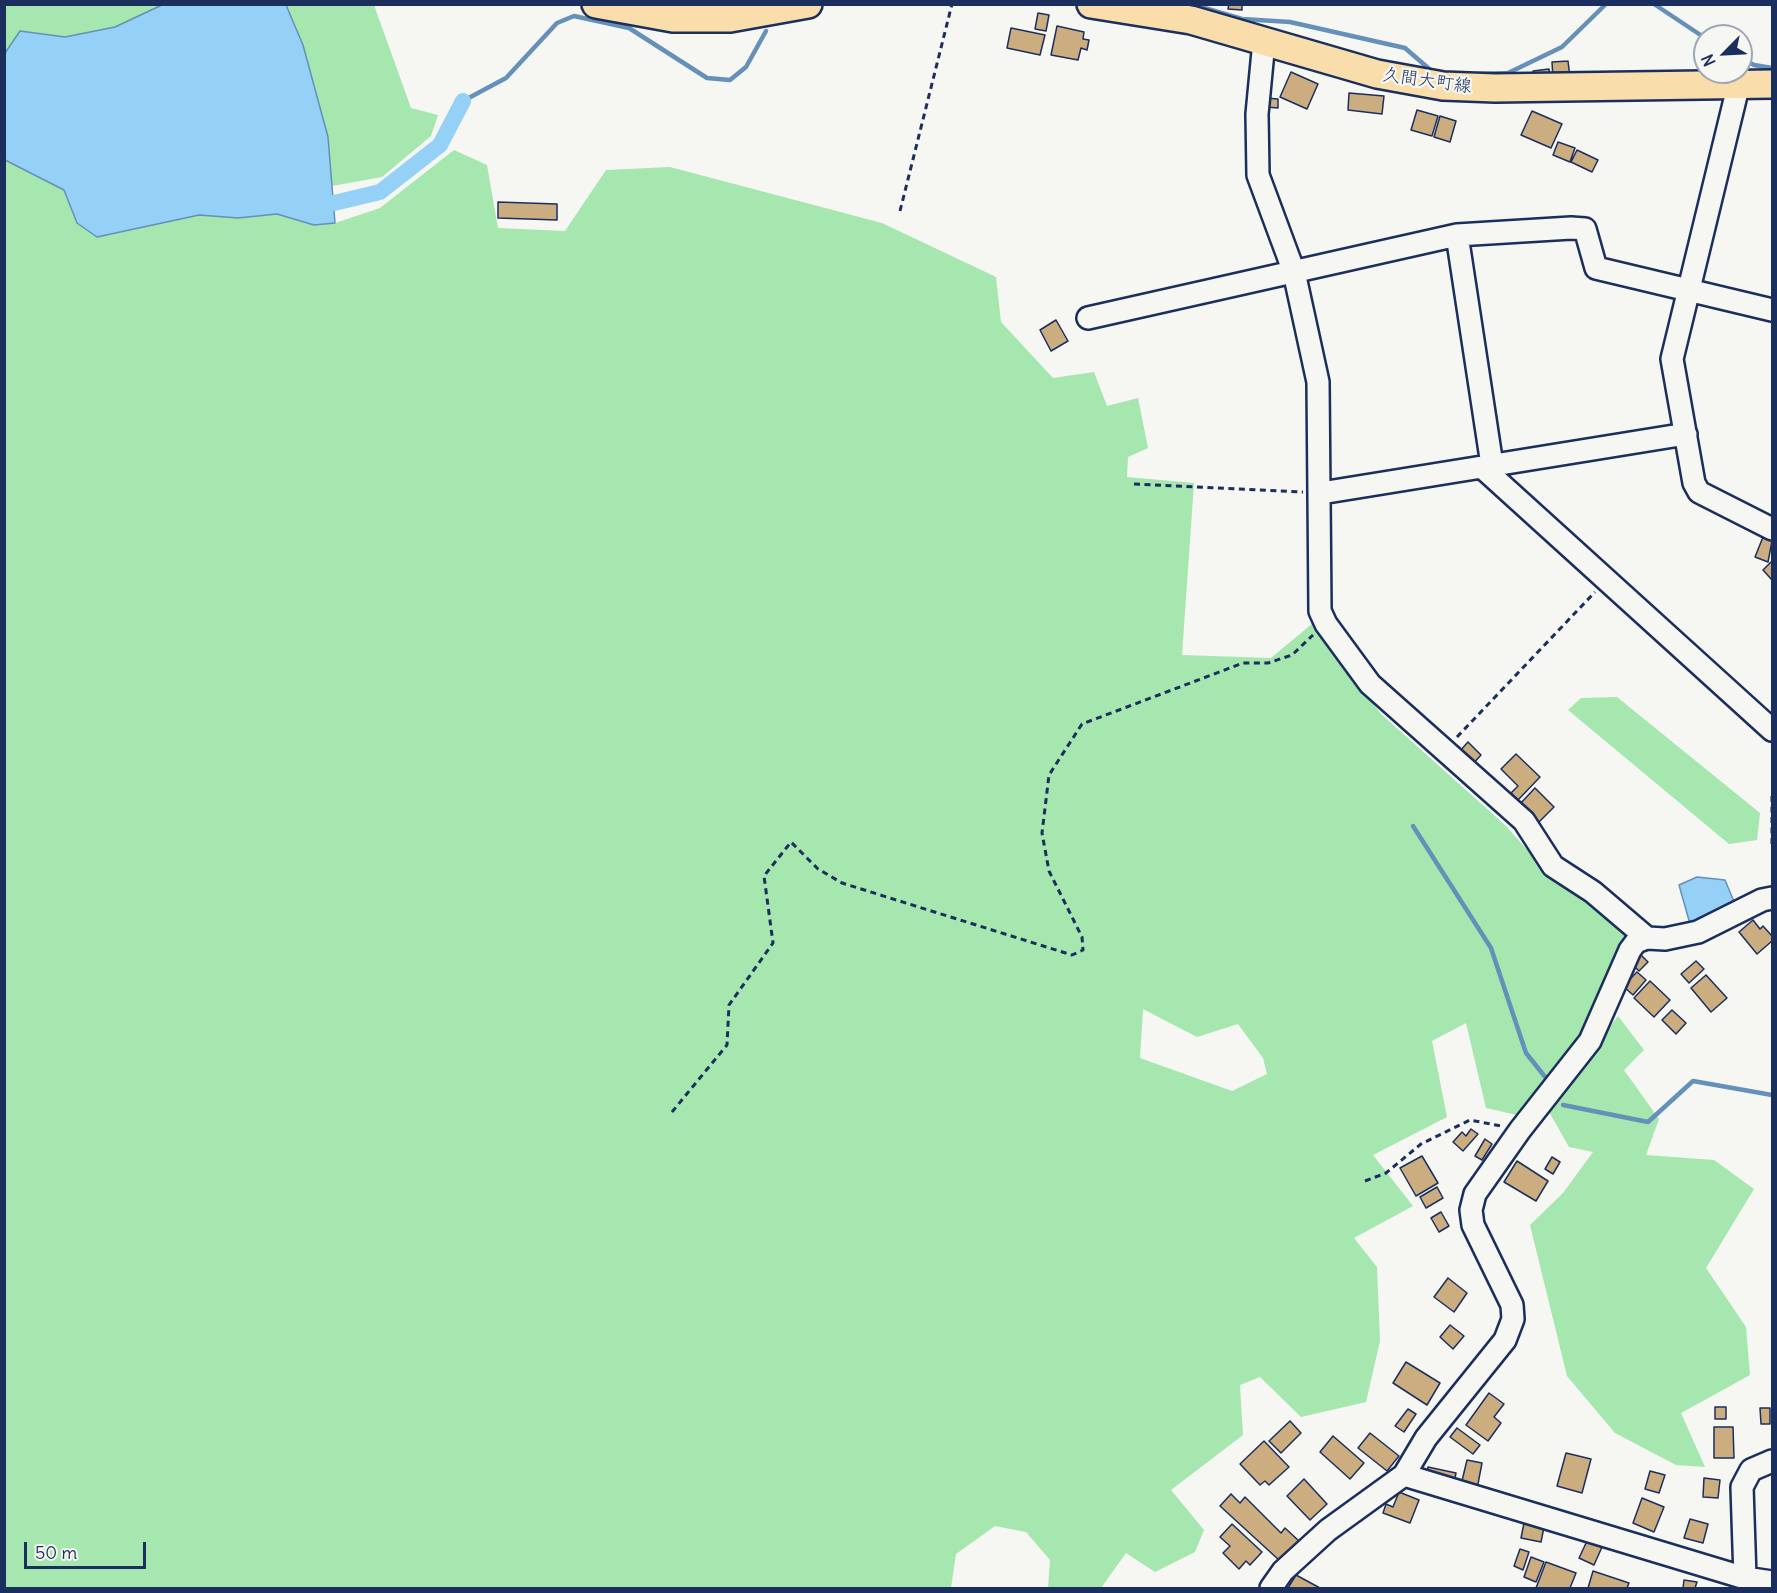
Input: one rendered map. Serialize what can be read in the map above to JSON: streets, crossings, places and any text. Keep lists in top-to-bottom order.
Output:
{
  "streets": {
    "main road": ["久間大町線"]
  },
  "scale_bar": "50 m",
  "north": "bottom left"
}
